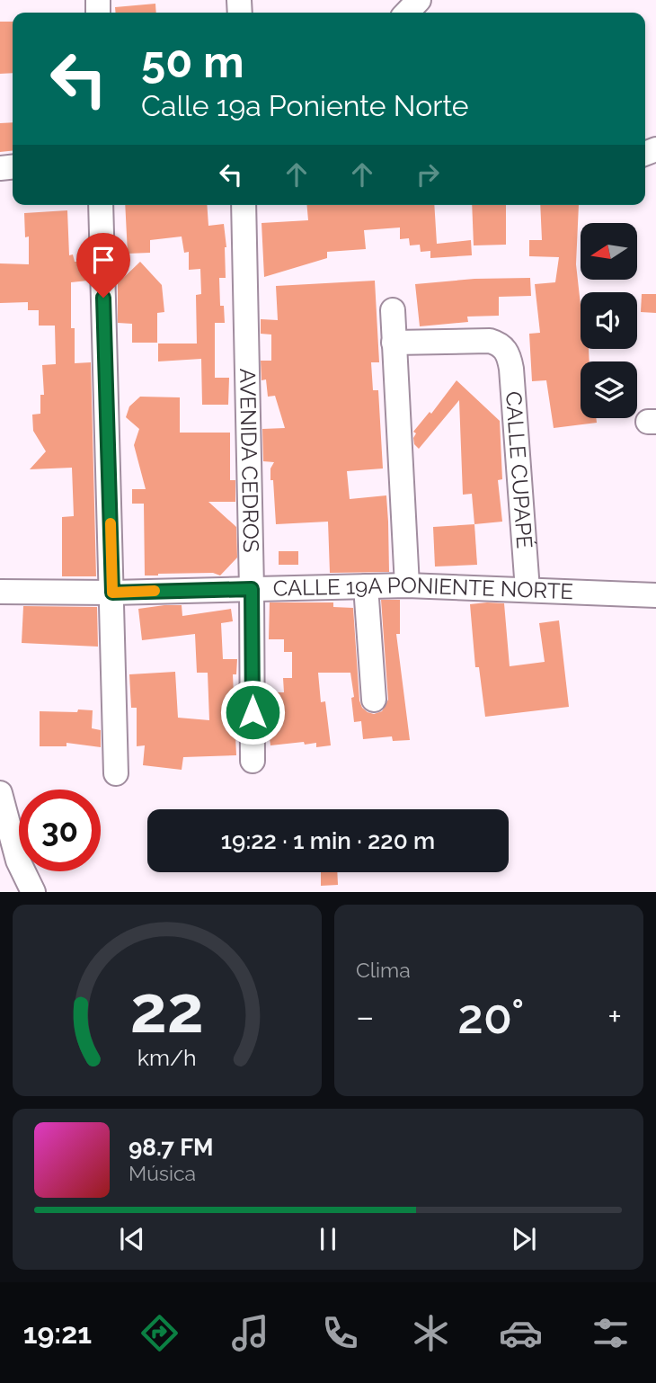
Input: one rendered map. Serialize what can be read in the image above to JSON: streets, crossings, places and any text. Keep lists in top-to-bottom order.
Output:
{
  "streets": {
    "street": ["AVENIDA CEDROS", "CALLE CUPAPÉ", "CALLE 19A PONIENTE NORTE"]
  },
  "crossings": [
    ["AVENIDA CEDROS", "CALLE 19A PONIENTE NORTE"],
    ["CALLE CUPAPÉ", "CALLE 19A PONIENTE NORTE"]
  ],
  "north": "left",
  "page": {
    "turn": ["50 m", "Calle 19a Poniente Norte"],
    "limit": "30",
    "trip": "19:22 · 1 min · 220 m",
    "tile": "Clima",
    "heat": ["−", "20°", "+"],
    "song": ["98.7 FM", "Música"],
    "tabs": "19:21",
    "gauge": ["22", "km/h"]
  }
}
